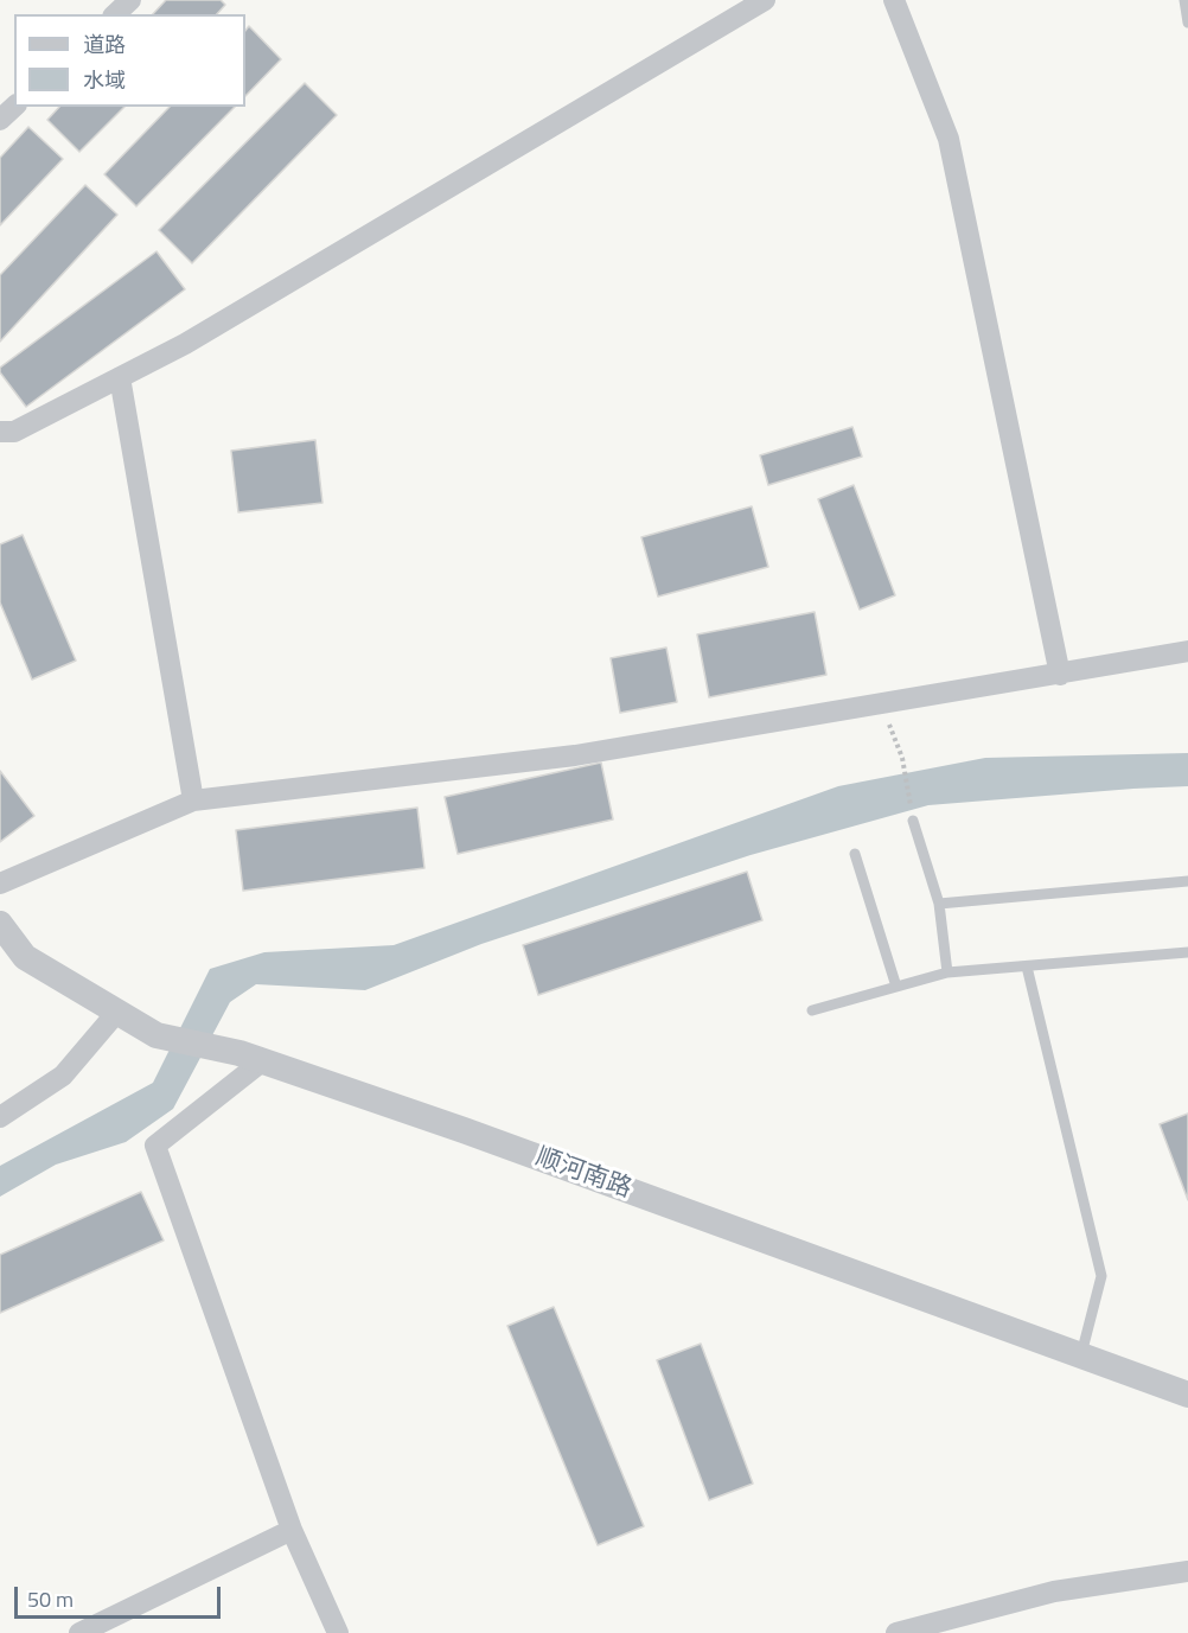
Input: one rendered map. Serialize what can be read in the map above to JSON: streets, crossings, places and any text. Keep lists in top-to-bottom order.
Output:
{
  "streets": {
    "street": ["顺河南路"]
  },
  "legend": ["道路", "水域"],
  "scale_bar": "50 m"
}
